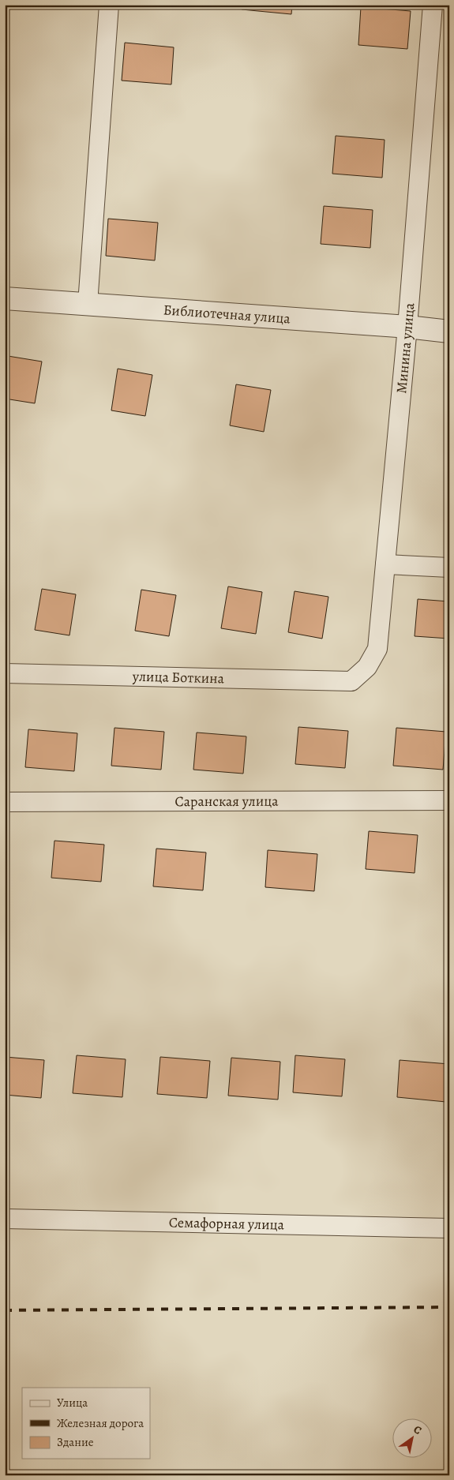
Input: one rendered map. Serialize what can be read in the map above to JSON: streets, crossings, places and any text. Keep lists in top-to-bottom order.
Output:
{
  "streets": {
    "street": [
      "Библиотечная улица",
      "Минина улица",
      "улица Боткина",
      "Саранская улица",
      "Семафорная улица"
    ]
  },
  "crossings": [
    ["Библиотечная улица", "Минина улица"],
    ["Минина улица", "улица Боткина"]
  ],
  "legend": ["Улица", "Железная дорога", "Здание"],
  "north": "top right"
}
